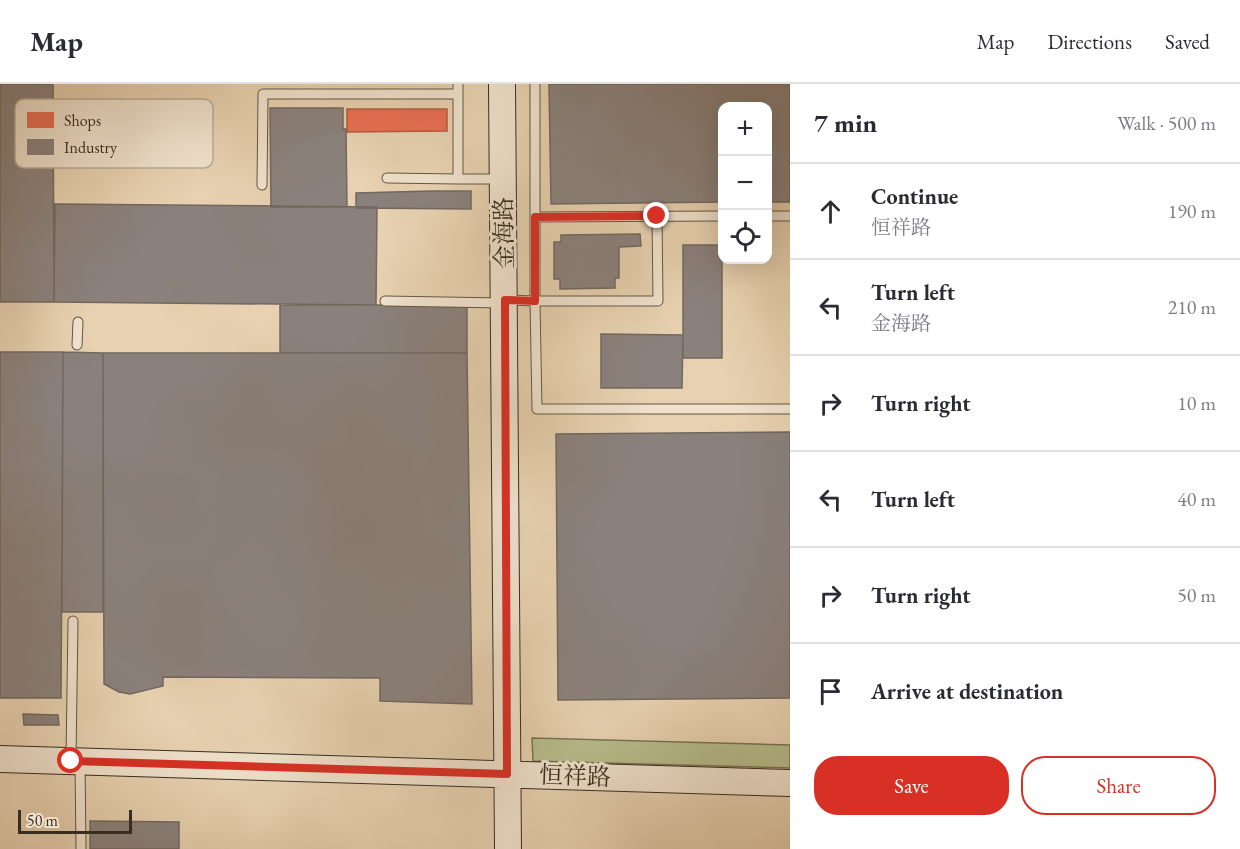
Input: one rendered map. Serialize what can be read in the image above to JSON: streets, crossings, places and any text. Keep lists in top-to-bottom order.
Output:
{
  "streets": {
    "street": ["金海路", "恒祥路"]
  },
  "crossings": [
    ["金海路", "恒祥路"]
  ],
  "legend": ["Shops", "Industry"],
  "scale_bar": "50 m",
  "page": {
    "header": "Map",
    "nav": ["Map", "Directions", "Saved"],
    "heading": ["7 min", "Walk · 500 m"],
    "map_buttons": ["+", "−"],
    "list": [
      ["Continue", "恒祥路", "190 m"],
      ["Turn left", "金海路", "210 m"],
      ["Turn right", "10 m"],
      ["Turn left", "40 m"],
      ["Turn right", "50 m"],
      "Arrive at destination"
    ],
    "buttons": ["Save", "Share"],
    "scale": "50 m"
  }
}
